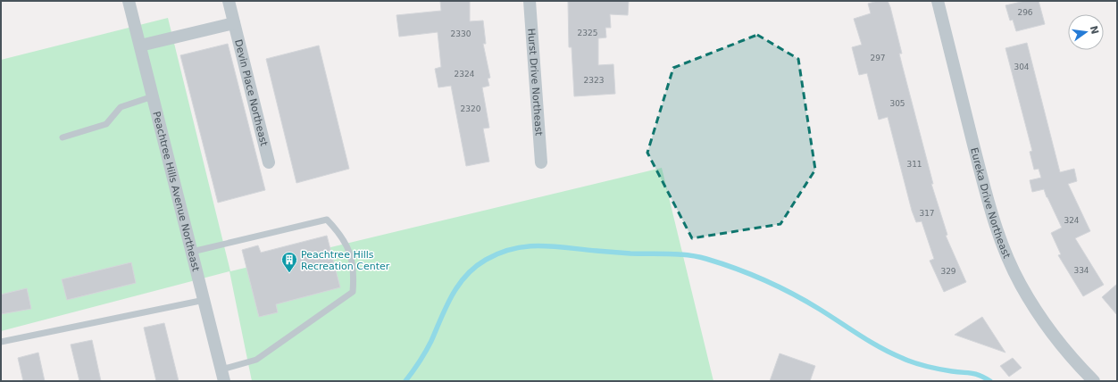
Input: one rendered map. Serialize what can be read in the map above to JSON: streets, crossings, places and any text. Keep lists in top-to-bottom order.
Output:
{
  "streets": {
    "street": [
      "Hurst Drive Northeast",
      "Devin Place Northeast",
      "Peachtree Hills Avenue Northeast",
      "Eureka Drive Northeast"
    ]
  },
  "places": {
    "building": ["Peachtree Hills Recreation Center"]
  },
  "house_numbers": [
    "296",
    "2325",
    "2330",
    "297",
    "304",
    "2324",
    "2323",
    "305",
    "2320",
    "311",
    "317",
    "324",
    "334",
    "329"
  ],
  "north": "right"
}
